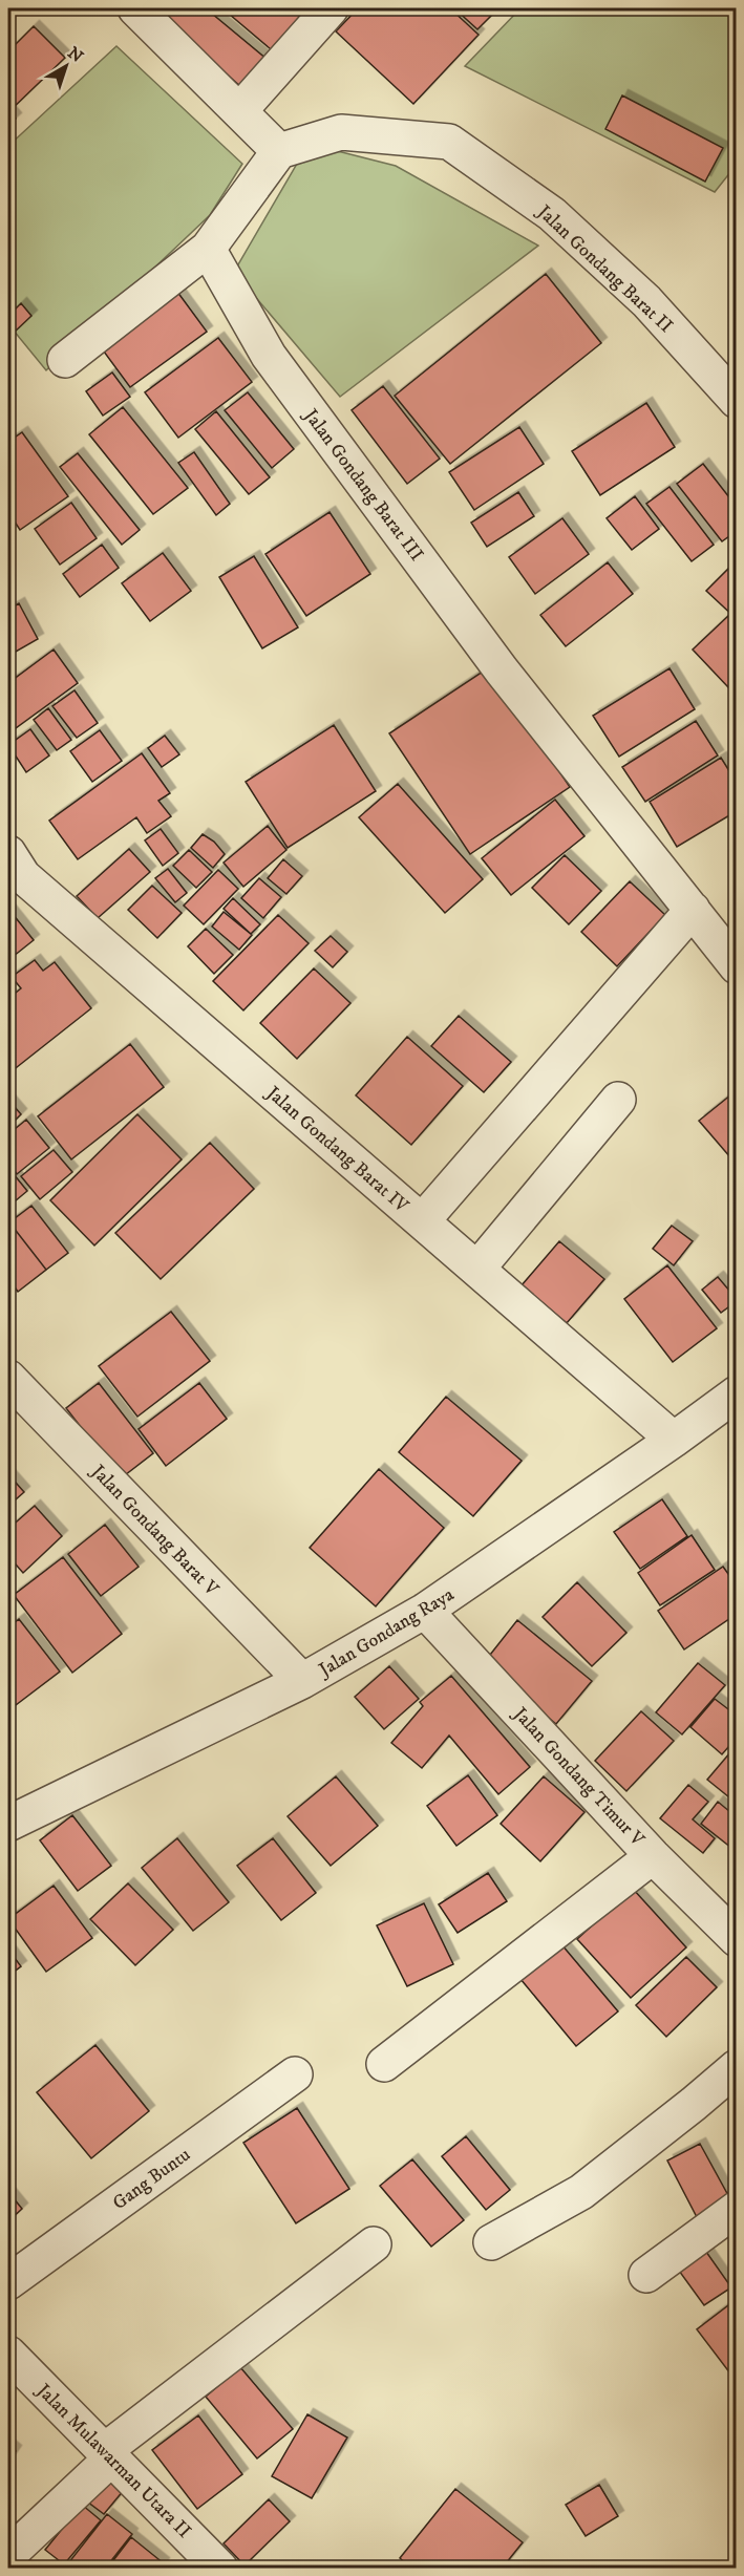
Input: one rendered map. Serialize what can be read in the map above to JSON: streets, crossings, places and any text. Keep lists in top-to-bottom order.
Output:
{
  "streets": {
    "street": [
      "Jalan Gondang Barat II",
      "Jalan Gondang Barat III",
      "Jalan Gondang Barat IV",
      "Jalan Gondang Barat V",
      "Jalan Gondang Raya",
      "Jalan Gondang Timur V",
      "Gang Buntu",
      "Jalan Mulawarman Utara II"
    ]
  },
  "crossings": [
    ["Jalan Gondang Barat IV", "Jalan Gondang Raya"],
    ["Jalan Gondang Barat V", "Jalan Gondang Raya"],
    ["Jalan Gondang Raya", "Jalan Gondang Timur V"]
  ],
  "north": "top right"
}
